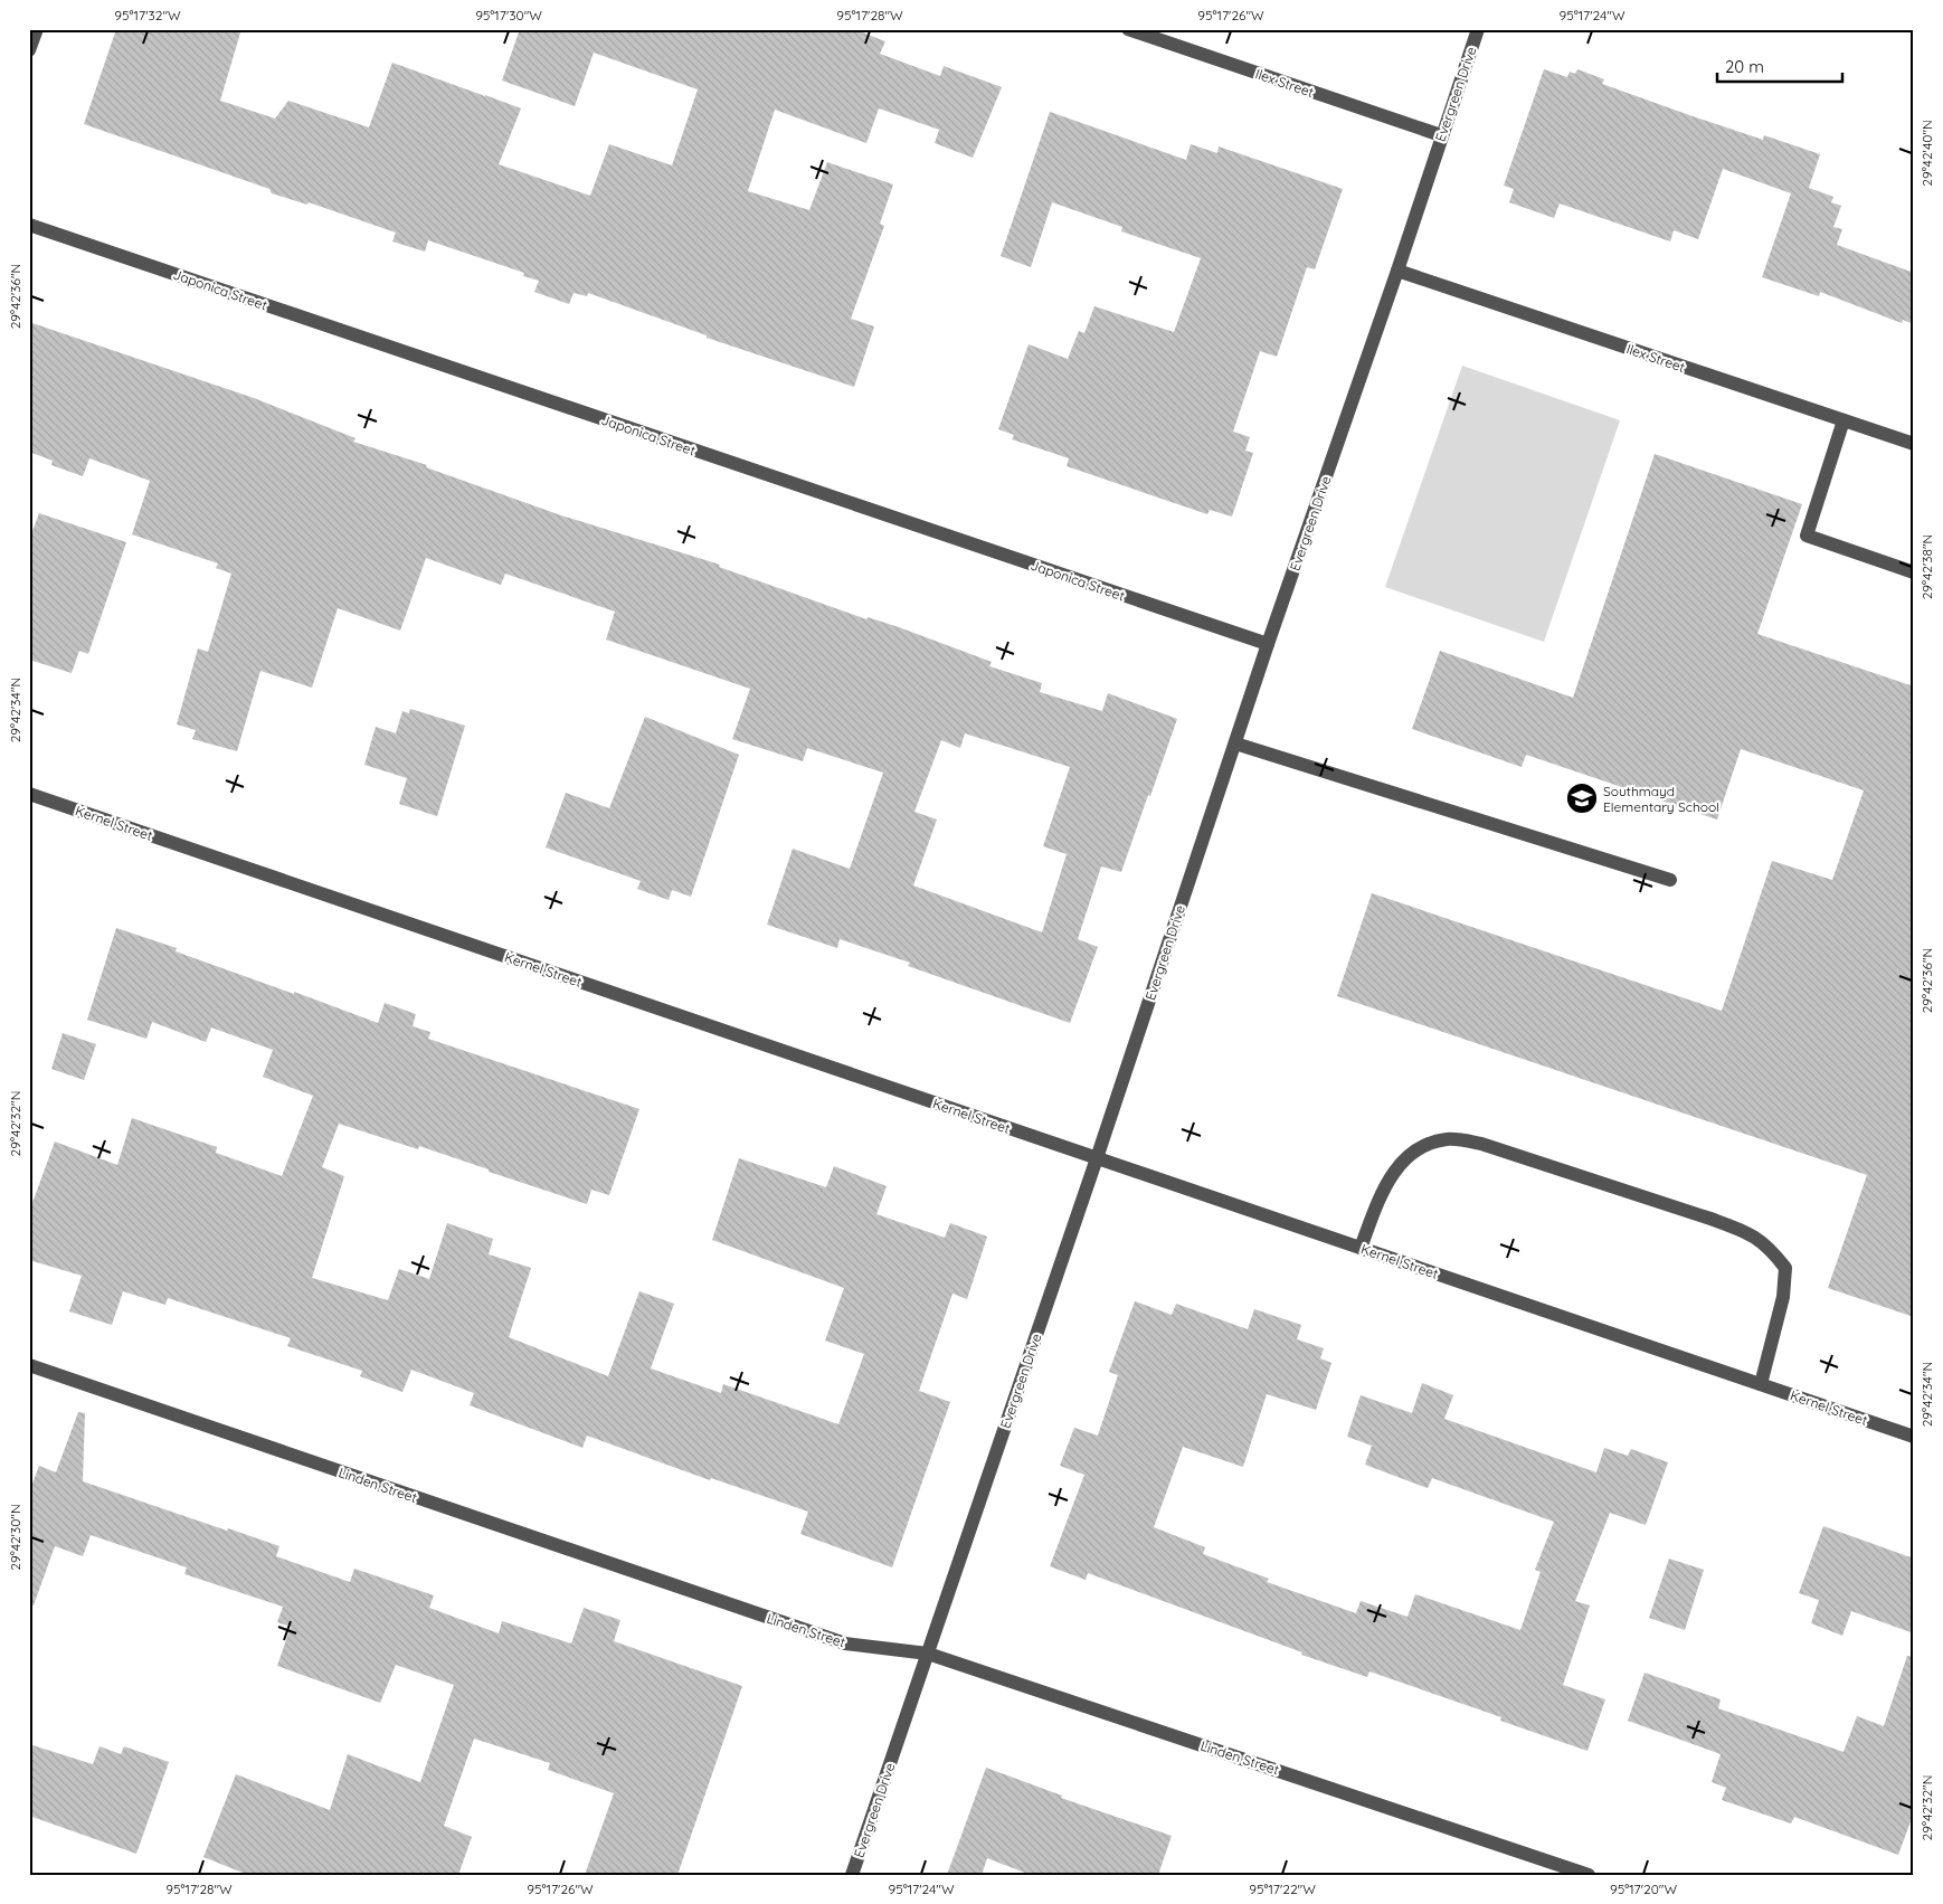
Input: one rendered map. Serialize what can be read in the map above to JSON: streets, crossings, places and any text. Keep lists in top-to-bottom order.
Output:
{
  "streets": {
    "street": [
      "Ilex Street",
      "Evergreen Drive",
      "Japonica Street",
      "Kernel Street",
      "Linden Street"
    ]
  },
  "crossings": [
    ["Ilex Street", "Evergreen Drive"],
    ["Evergreen Drive", "Japonica Street"],
    ["Evergreen Drive", "Kernel Street"],
    ["Evergreen Drive", "Linden Street"]
  ],
  "places": {
    "school or university": ["Southmayd Elementary School"]
  },
  "scale_bar": "20 m",
  "coordinates": [
    "95°17'32\"W",
    "95°17'30\"W",
    "95°17'28\"W",
    "95°17'26\"W",
    "95°17'24\"W",
    "29°42'40\"N",
    "29°42'36\"N",
    "29°42'38\"N",
    "29°42'34\"N",
    "29°42'32\"N",
    "29°42'30\"N",
    "95°17'22\"W",
    "95°17'20\"W"
  ]
}
